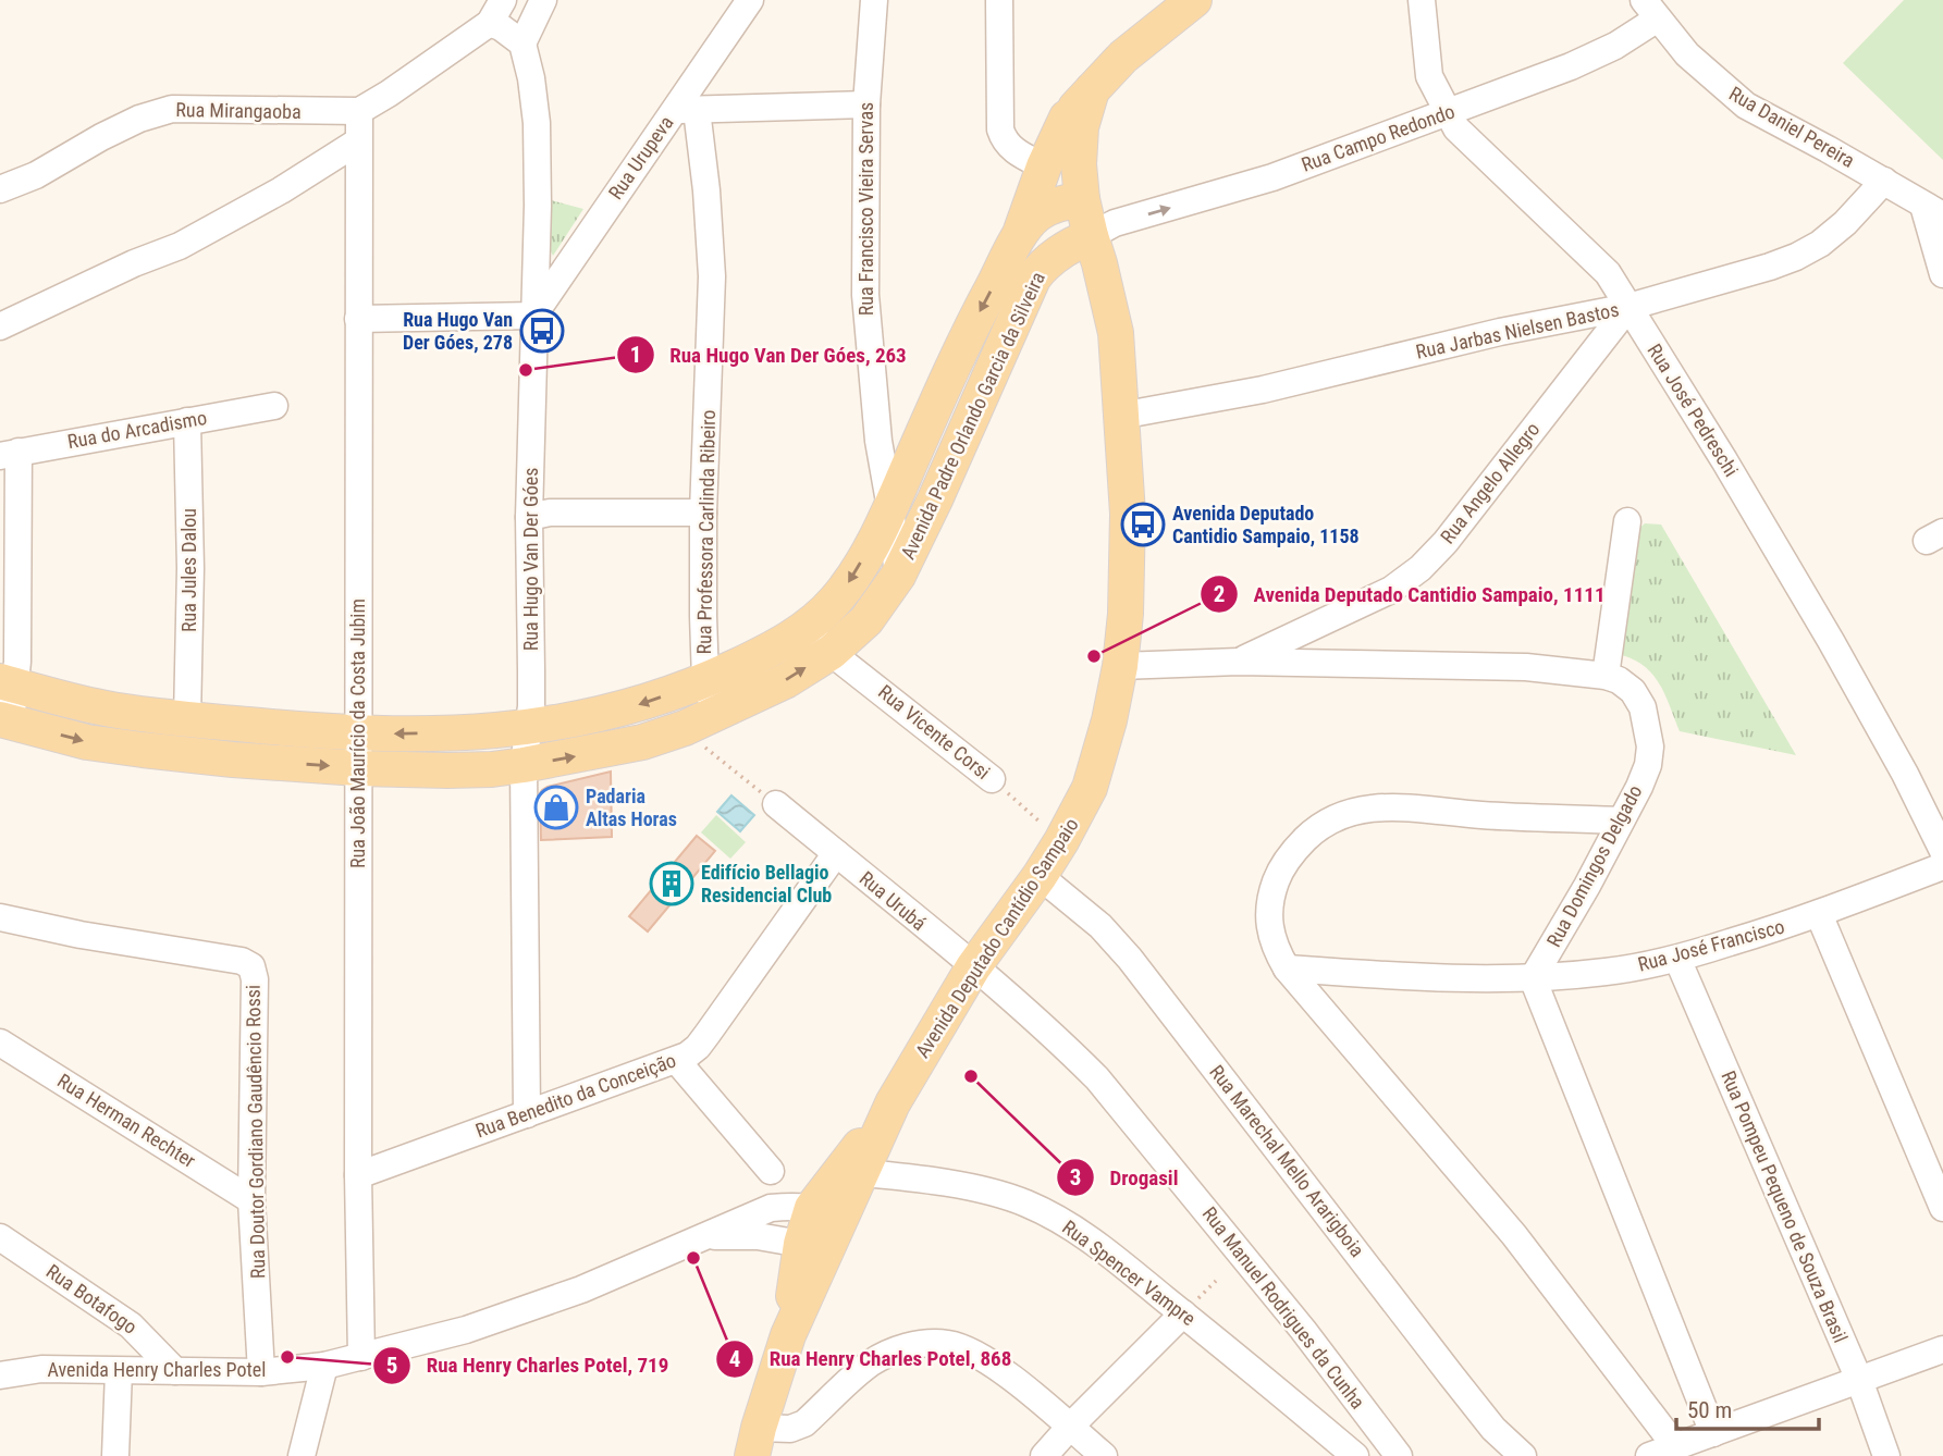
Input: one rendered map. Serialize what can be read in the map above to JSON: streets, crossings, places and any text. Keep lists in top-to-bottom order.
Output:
{
  "streets": {
    "main road": ["Avenida Padre Orlando Garcia da Silveira", "Avenida Deputado Cantídio Sampaio"],
    "street": [
      "Rua Mirangaoba",
      "Rua Daniel Pereira",
      "Rua Campo Redondo",
      "Rua Urupeva",
      "Rua Francisco Vieira Servas",
      "Rua Jarbas Nielsen Bastos",
      "Rua José Pedreschi",
      "Rua do Arcadismo",
      "Rua Angelo Allegro",
      "Rua Professora Carlinda Ribeiro",
      "Rua Hugo Van Der Góes",
      "Rua Jules Dalou",
      "Rua Vicente Corsi",
      "Rua João Maurício da Costa Jubim",
      "Rua Domingos Delgado",
      "Rua Urubá",
      "Rua José Francisco",
      "Rua Benedito da Conceição",
      "Rua Herman Rechter",
      "Rua Doutor Gordiano Gaudêncio Rossi",
      "Rua Marechal Mello Ararigboia",
      "Rua Pompeu Pequeno de Souza Brasil",
      "Rua Spencer Vampre",
      "Rua Botafogo",
      "Rua Manuel Rodrigues da Cunha",
      "Avenida Henry Charles Potel"
    ]
  },
  "crossings": [
    ["Rua Mirangaoba", "Rua João Maurício da Costa Jubim"],
    ["Rua Daniel Pereira", "Rua Campo Redondo"],
    ["Rua Daniel Pereira", "Rua Jarbas Nielsen Bastos"],
    ["Rua Campo Redondo", "Rua José Pedreschi"],
    ["Rua Campo Redondo", "Avenida Padre Orlando Garcia da Silveira"],
    ["Rua Campo Redondo", "Avenida Deputado Cantídio Sampaio"],
    ["Rua Urupeva", "Rua Professora Carlinda Ribeiro"],
    ["Rua Urupeva", "Rua Hugo Van Der Góes"],
    ["Rua Francisco Vieira Servas", "Avenida Padre Orlando Garcia da Silveira"],
    ["Rua Jarbas Nielsen Bastos", "Rua José Pedreschi"],
    ["Rua Jarbas Nielsen Bastos", "Rua Angelo Allegro"],
    ["Rua Jarbas Nielsen Bastos", "Avenida Deputado Cantídio Sampaio"],
    ["Rua José Pedreschi", "Rua Angelo Allegro"],
    ["Avenida Padre Orlando Garcia da Silveira", "Rua Professora Carlinda Ribeiro"],
    ["Avenida Padre Orlando Garcia da Silveira", "Rua Hugo Van Der Góes"],
    ["Avenida Padre Orlando Garcia da Silveira", "Rua Jules Dalou"],
    ["Avenida Padre Orlando Garcia da Silveira", "Rua Vicente Corsi"],
    ["Avenida Padre Orlando Garcia da Silveira", "Rua João Maurício da Costa Jubim"],
    ["Avenida Padre Orlando Garcia da Silveira", "Avenida Deputado Cantídio Sampaio"],
    ["Rua do Arcadismo", "Rua Jules Dalou"],
    ["Rua Angelo Allegro", "Rua Domingos Delgado"],
    ["Rua Hugo Van Der Góes", "Rua Benedito da Conceição"],
    ["Rua Vicente Corsi", "Avenida Deputado Cantídio Sampaio"],
    ["Rua João Maurício da Costa Jubim", "Rua Benedito da Conceição"],
    ["Rua João Maurício da Costa Jubim", "Avenida Henry Charles Potel"],
    ["Rua Domingos Delgado", "Avenida Deputado Cantídio Sampaio"],
    ["Rua Domingos Delgado", "Rua José Francisco"],
    ["Rua Urubá", "Avenida Deputado Cantídio Sampaio"],
    ["Rua Urubá", "Rua Benedito da Conceição"],
    ["Rua Urubá", "Rua Manuel Rodrigues da Cunha"],
    ["Avenida Deputado Cantídio Sampaio", "Rua Marechal Mello Ararigboia"],
    ["Avenida Deputado Cantídio Sampaio", "Rua Spencer Vampre"],
    ["Avenida Deputado Cantídio Sampaio", "Rua Manuel Rodrigues da Cunha"],
    ["Avenida Deputado Cantídio Sampaio", "Avenida Henry Charles Potel"],
    ["Rua José Francisco", "Rua Pompeu Pequeno de Souza Brasil"],
    ["Rua Herman Rechter", "Rua Doutor Gordiano Gaudêncio Rossi"],
    ["Rua Doutor Gordiano Gaudêncio Rossi", "Avenida Henry Charles Potel"],
    ["Rua Botafogo", "Avenida Henry Charles Potel"]
  ],
  "one_way": ["Rua Campo Redondo"],
  "places": {
    "bus stop": ["Rua Hugo Van Der Góes, 278", "Avenida Deputado Cantidio Sampaio, 1158"],
    "other": [
      "Rua Hugo Van Der Góes, 263",
      "Avenida Deputado Cantidio Sampaio, 1111",
      "Drogasil",
      "Rua Henry Charles Potel, 868",
      "Rua Henry Charles Potel, 719"
    ],
    "shop": ["Padaria Altas Horas"],
    "building": ["Edifício Bellagio Residencial Club"]
  },
  "scale_bar": "50 m"
}
